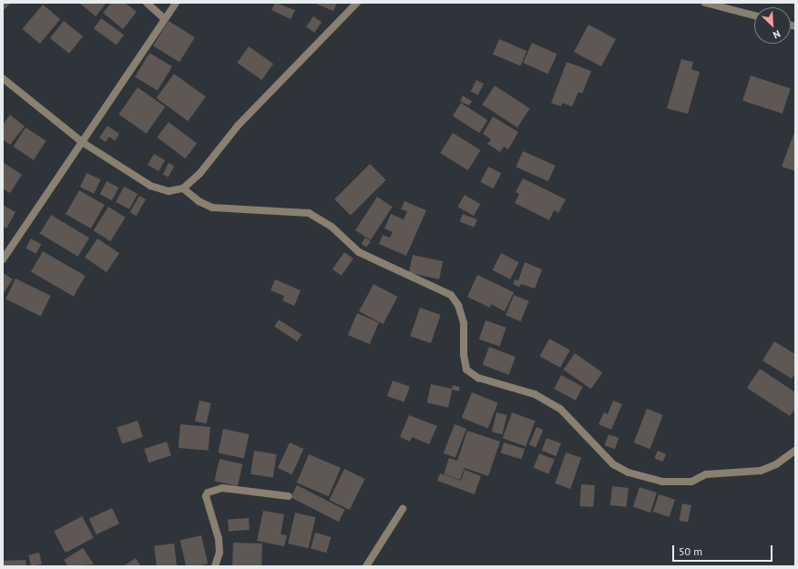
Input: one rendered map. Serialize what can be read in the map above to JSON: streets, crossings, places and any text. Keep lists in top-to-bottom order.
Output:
{
  "scale_bar": "50 m",
  "north": "bottom right"
}
